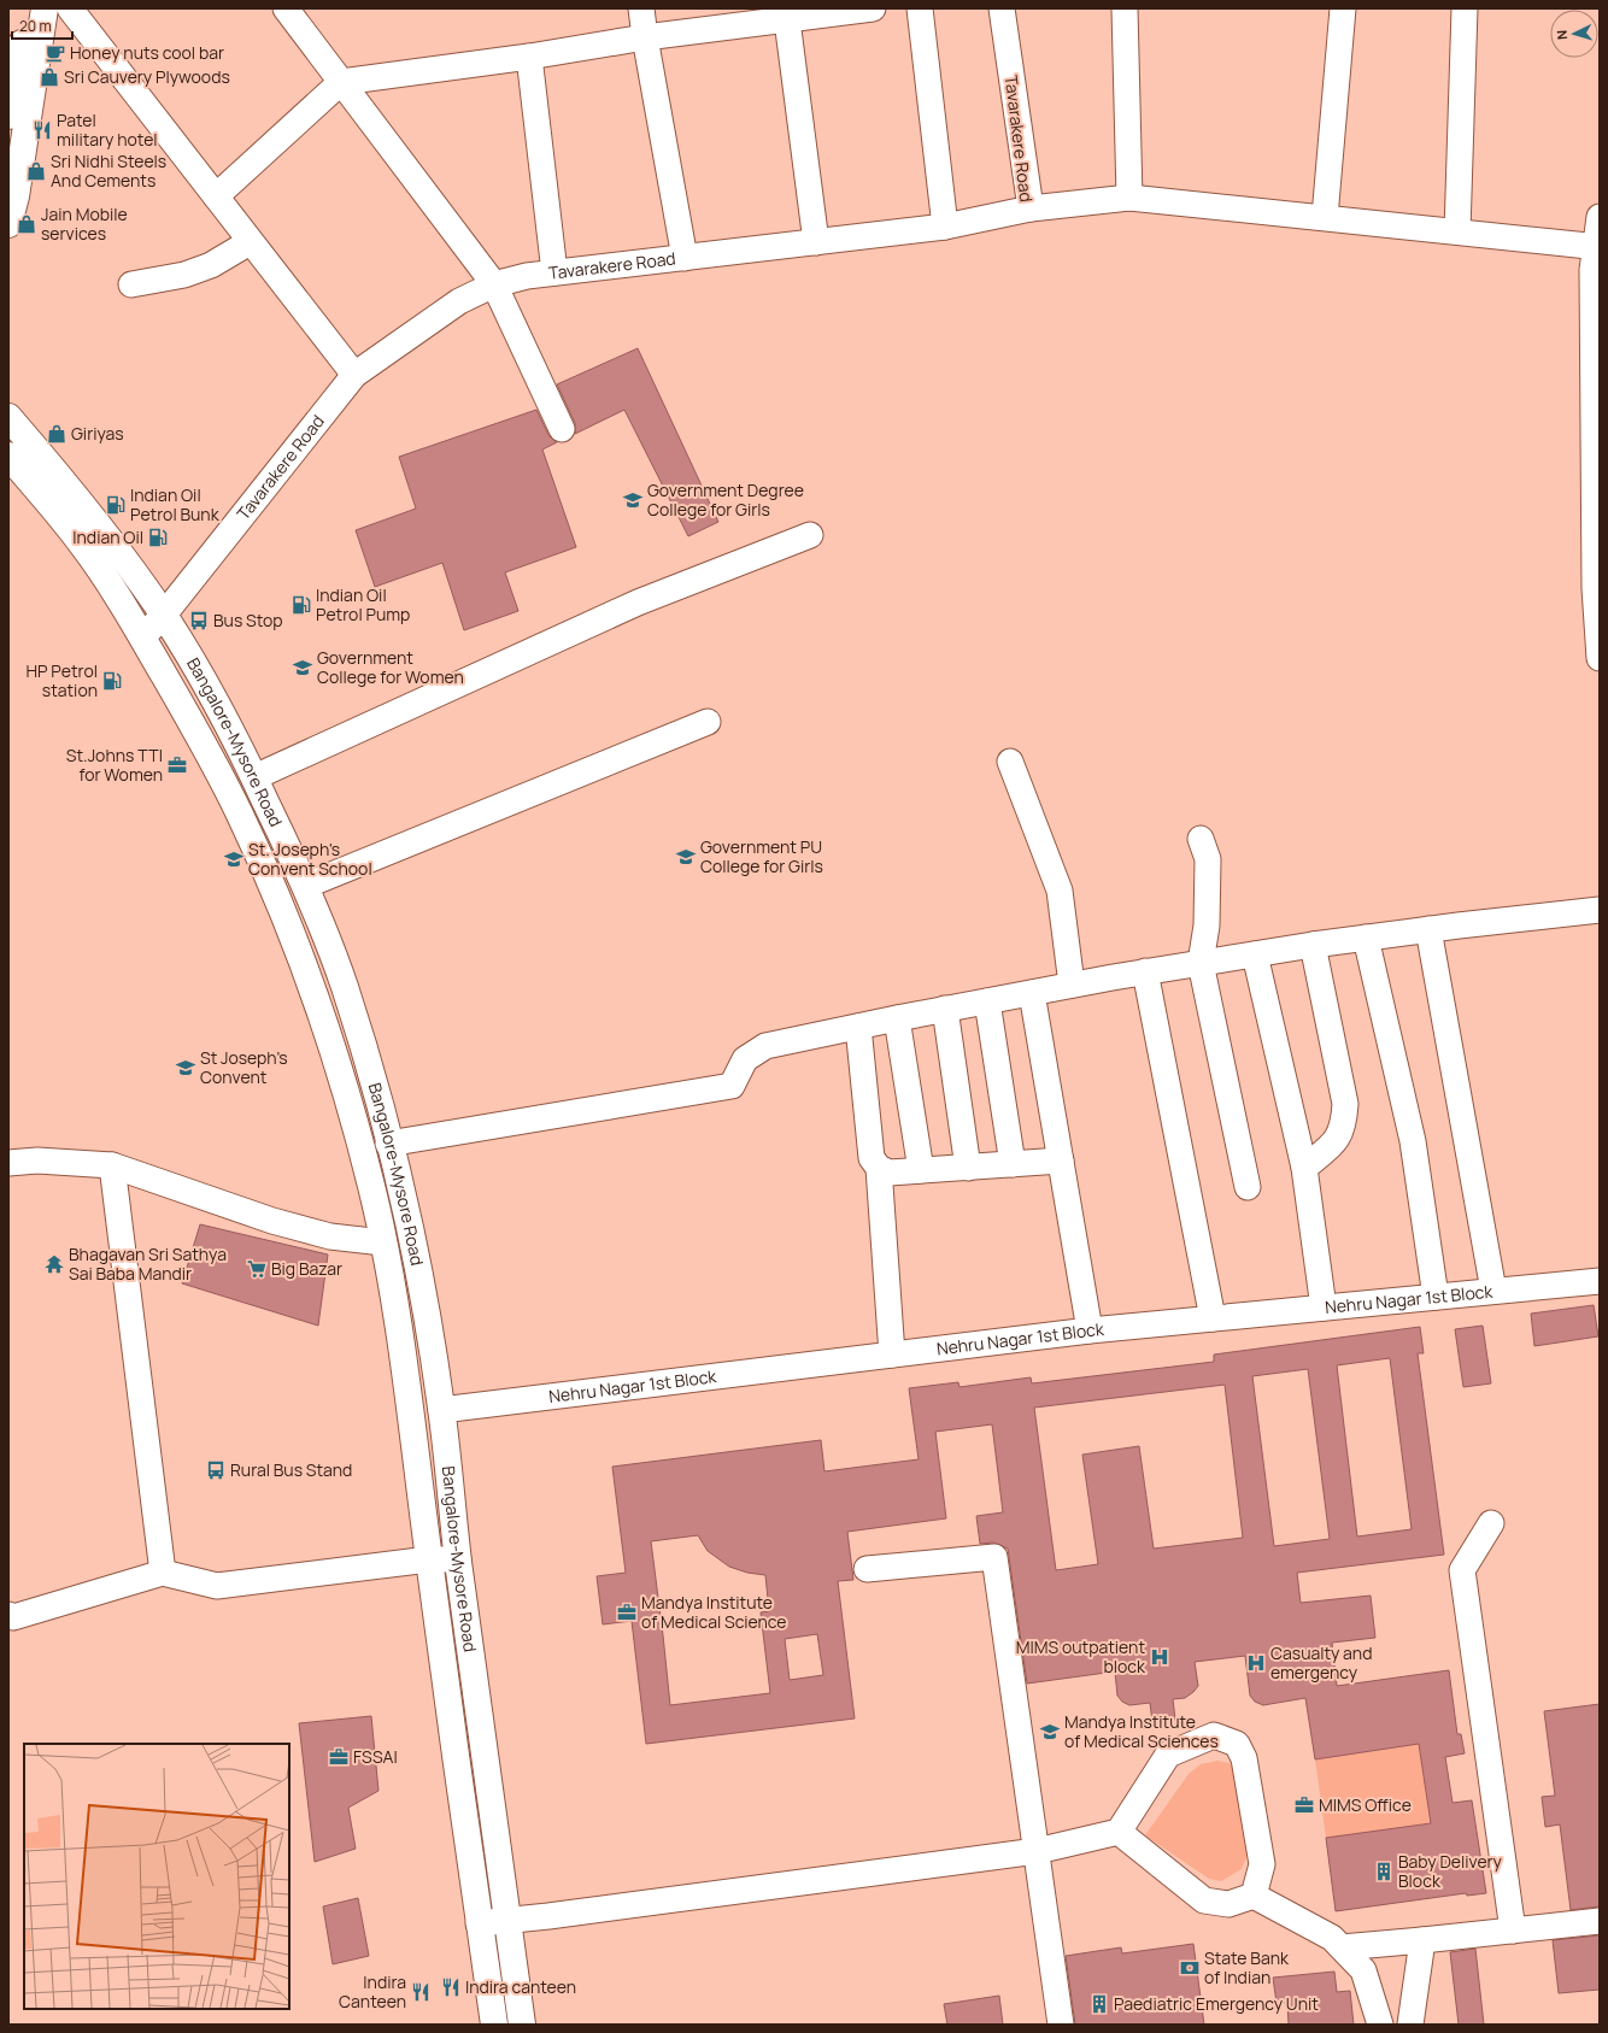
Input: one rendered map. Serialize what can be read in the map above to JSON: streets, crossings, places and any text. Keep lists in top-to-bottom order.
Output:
{
  "streets": {
    "main road": ["Bangalore-Mysore Road"],
    "street": ["Tavarakere Road", "Nehru Nagar 1st Block"]
  },
  "crossings": [
    ["Tavarakere Road", "Bangalore-Mysore Road"],
    ["Bangalore-Mysore Road", "Nehru Nagar 1st Block"]
  ],
  "places": {
    "cafe": ["Honey nuts cool bar"],
    "shop": [
      "Sri Cauvery Plywoods",
      "Sri Nidhi Steels And Cements",
      "Jain Mobile services",
      "Giriyas"
    ],
    "restaurant": ["Patel military hotel", "Indira canteen", "Indira Canteen"],
    "school or university": [
      "Government Degree College for Girls",
      "Government College for Women",
      "Government PU College for Girls",
      "St. Joseph's Convent School",
      "St Joseph's Convent",
      "Mandya Institute of Medical Sciences"
    ],
    "fuel station": [
      "Indian Oil Petrol Bunk",
      "Indian Oil",
      "Indian Oil Petrol Pump",
      "HP Petrol station"
    ],
    "bus stop": ["Bus Stop", "Rural Bus Stand"],
    "office": [
      "St.Johns TTI for Women",
      "Mandya Institute of Medical Science",
      "FSSAI",
      "MIMS Office"
    ],
    "temple": ["Bhagavan Sri Sathya Sai Baba Mandir"],
    "supermarket": ["Big Bazar"],
    "hospital": ["MIMS outpatient block", "Casualty and emergency"],
    "building": ["Baby Delivery Block", "Paediatric Emergency Unit"],
    "bank": ["State Bank of Indian"]
  },
  "scale_bar": "20 m",
  "north": "left"
}
